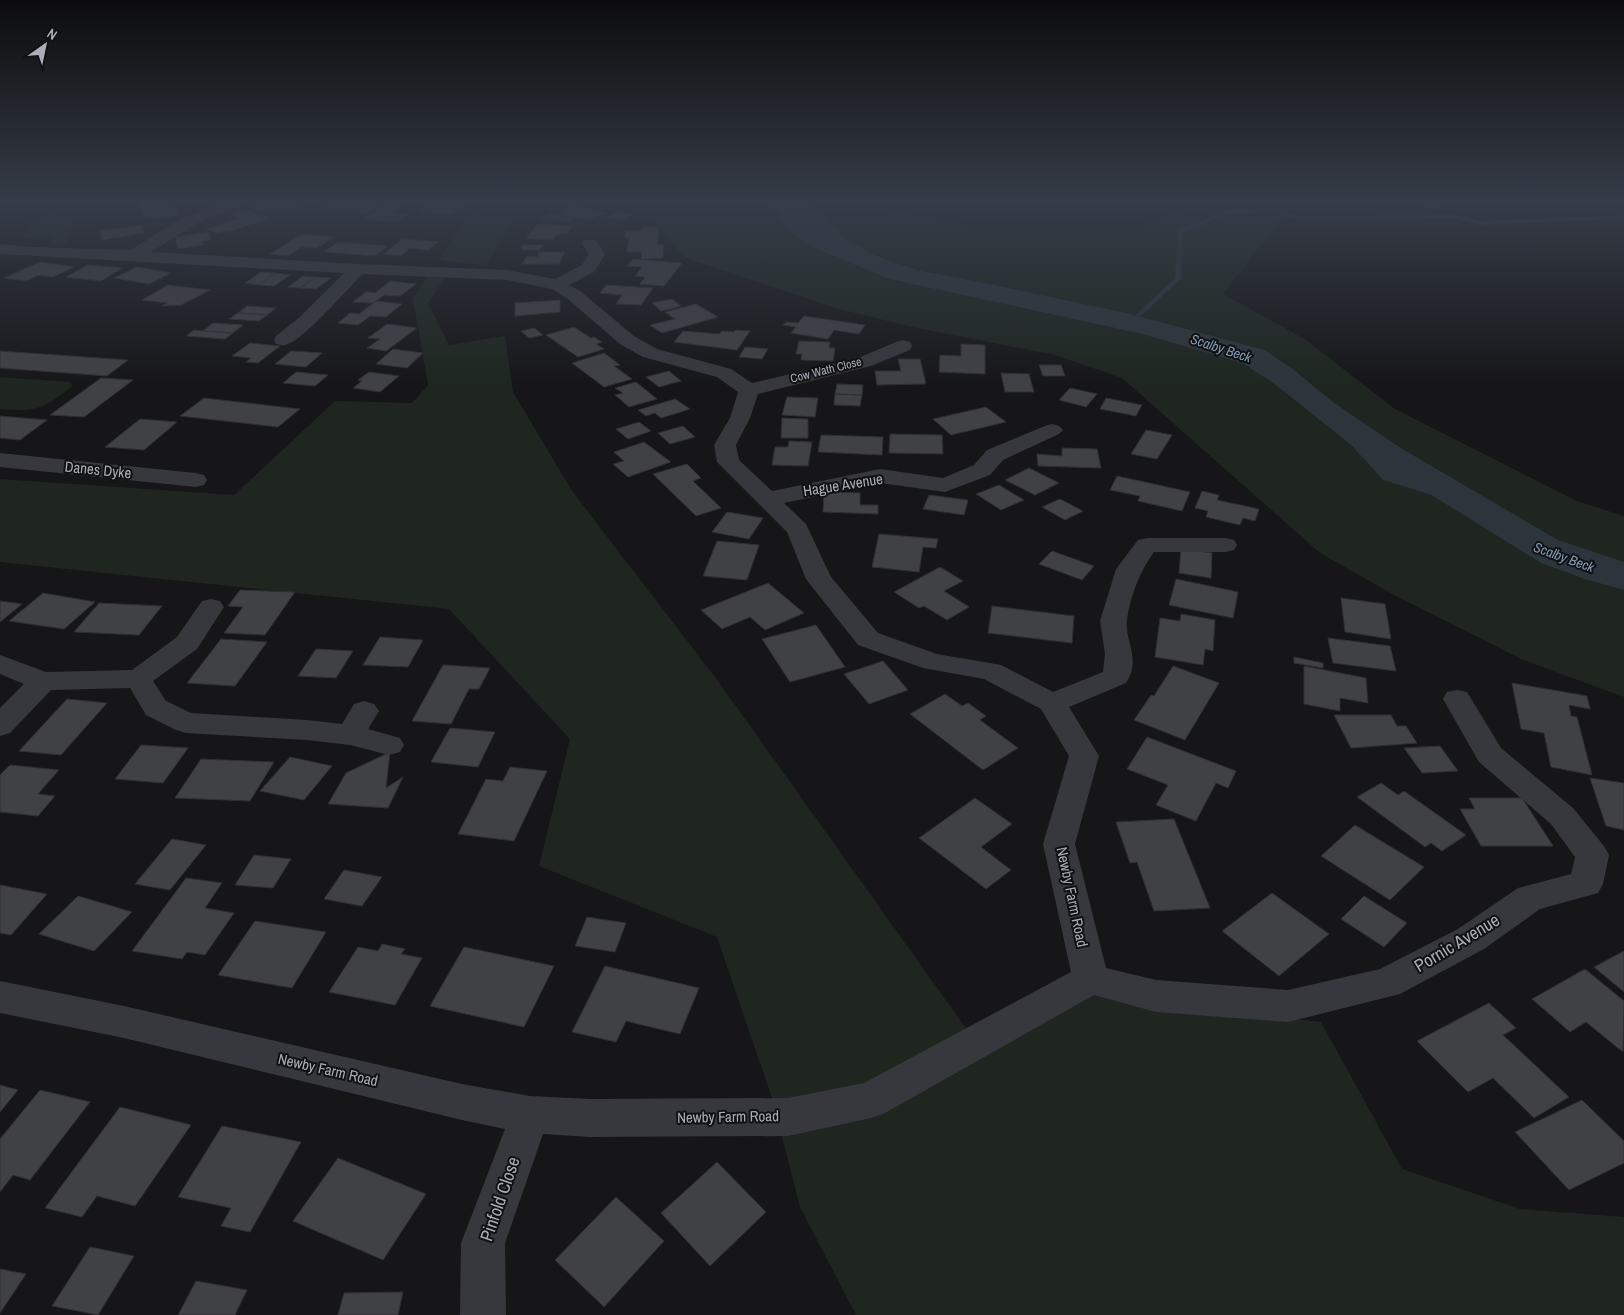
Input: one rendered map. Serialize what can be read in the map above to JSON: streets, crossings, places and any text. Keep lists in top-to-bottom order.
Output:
{
  "streets": {
    "street": [
      "Cow Wath Close",
      "Danes Dyke",
      "Hague Avenue",
      "Newby Farm Road",
      "Pornic Avenue",
      "Pinfold Close"
    ]
  },
  "crossings": [
    ["Newby Farm Road", "Pornic Avenue"],
    ["Newby Farm Road", "Pinfold Close"]
  ],
  "water": ["Scalby Beck"],
  "north": "top right"
}
